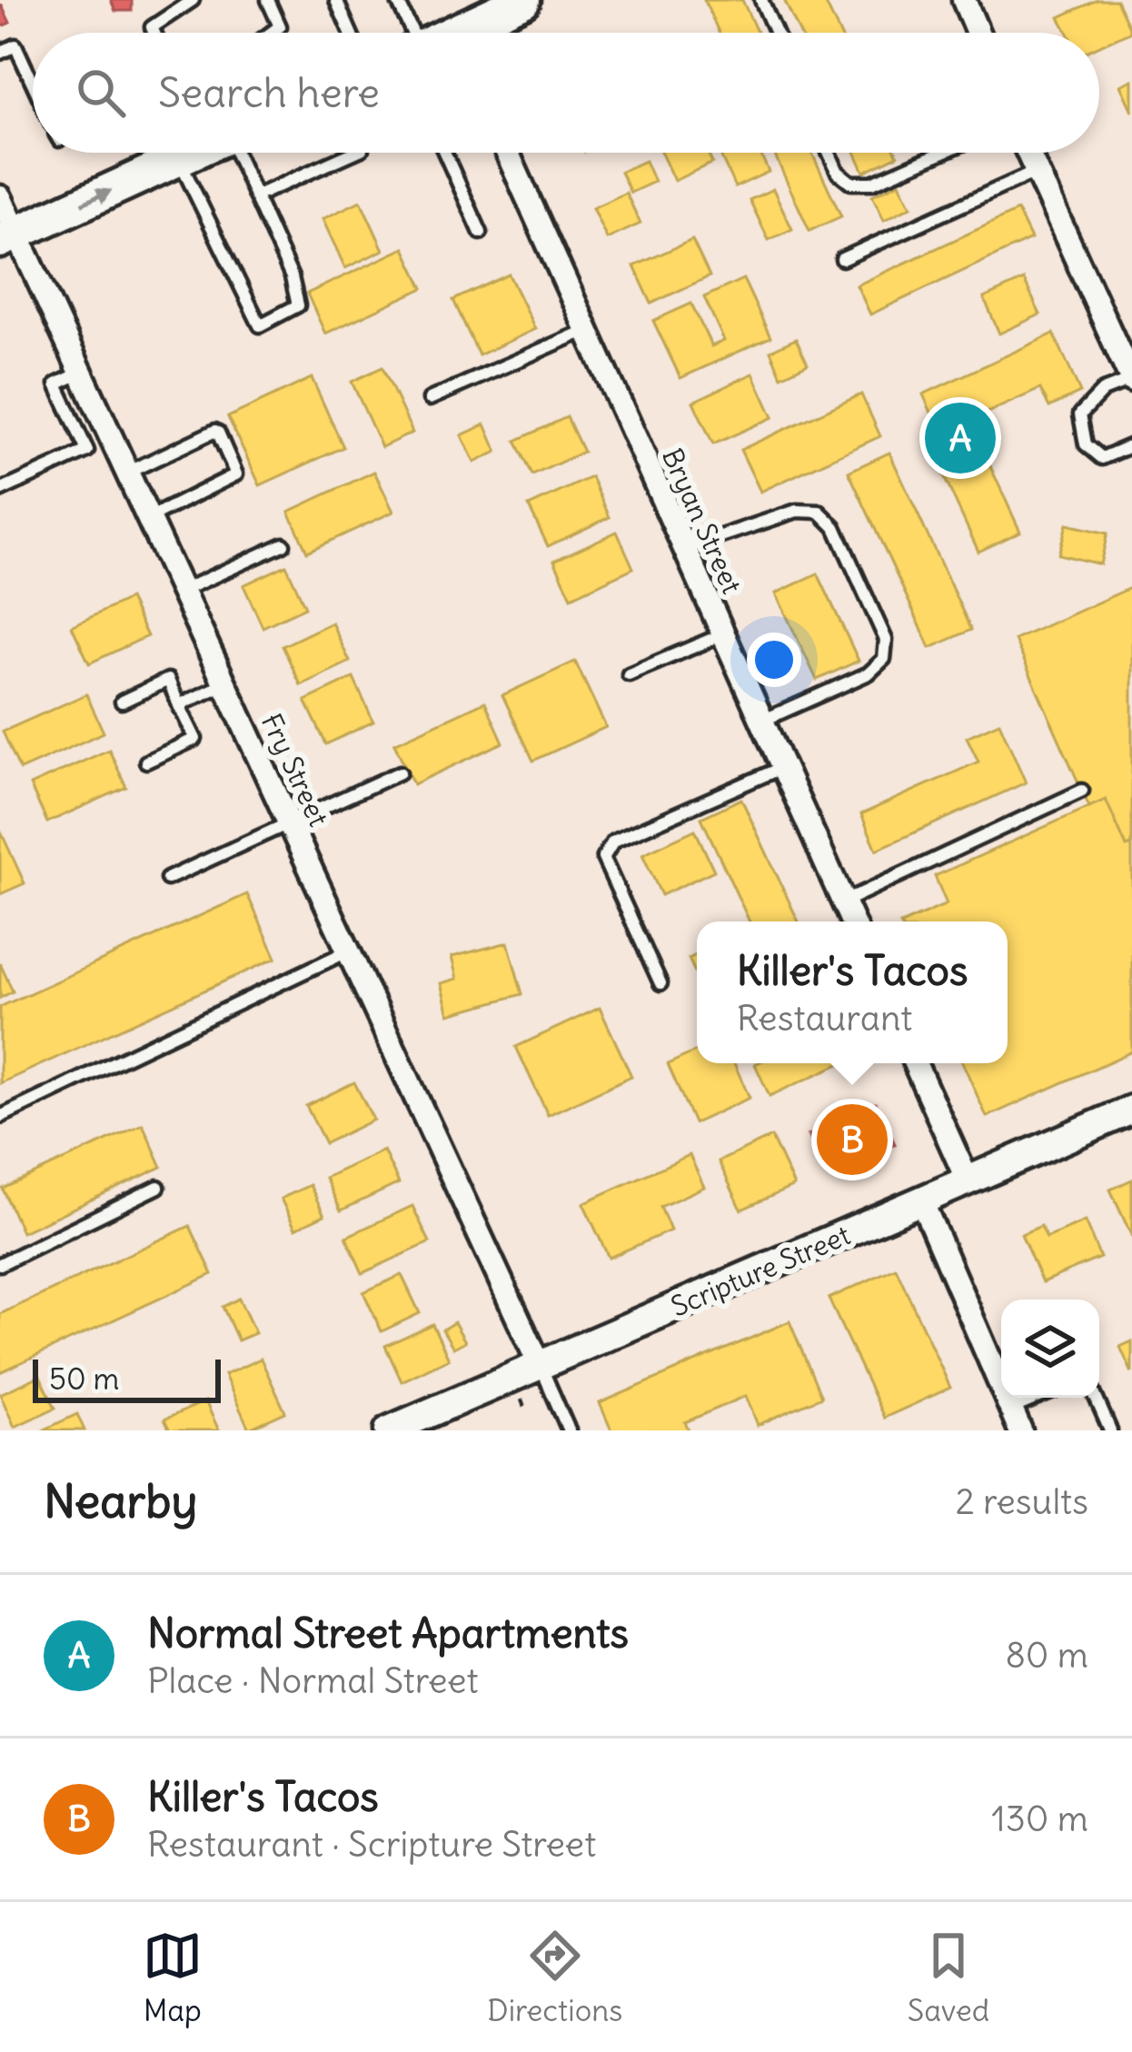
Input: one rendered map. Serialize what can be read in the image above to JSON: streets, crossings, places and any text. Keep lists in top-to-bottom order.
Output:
{
  "streets": {
    "street": ["Bryan Street", "Fry Street", "Scripture Street"]
  },
  "crossings": [
    ["Fry Street", "Scripture Street"]
  ],
  "scale_bar": "50 m",
  "page": {
    "search": "Search here",
    "pins": ["A", "B"],
    "popup": ["Killer's Tacos", "Restaurant"],
    "scale": "50 m",
    "heading": ["Nearby", "2 results"],
    "list": [
      {
        "mark": "A",
        "name": "Normal Street Apartments",
        "note": "Place · Normal Street",
        "value": "80 m"
      },
      {
        "mark": "B",
        "name": "Killer's Tacos",
        "note": "Restaurant · Scripture Street",
        "value": "130 m"
      }
    ],
    "nav": ["Map", "Directions", "Saved"]
  }
}
